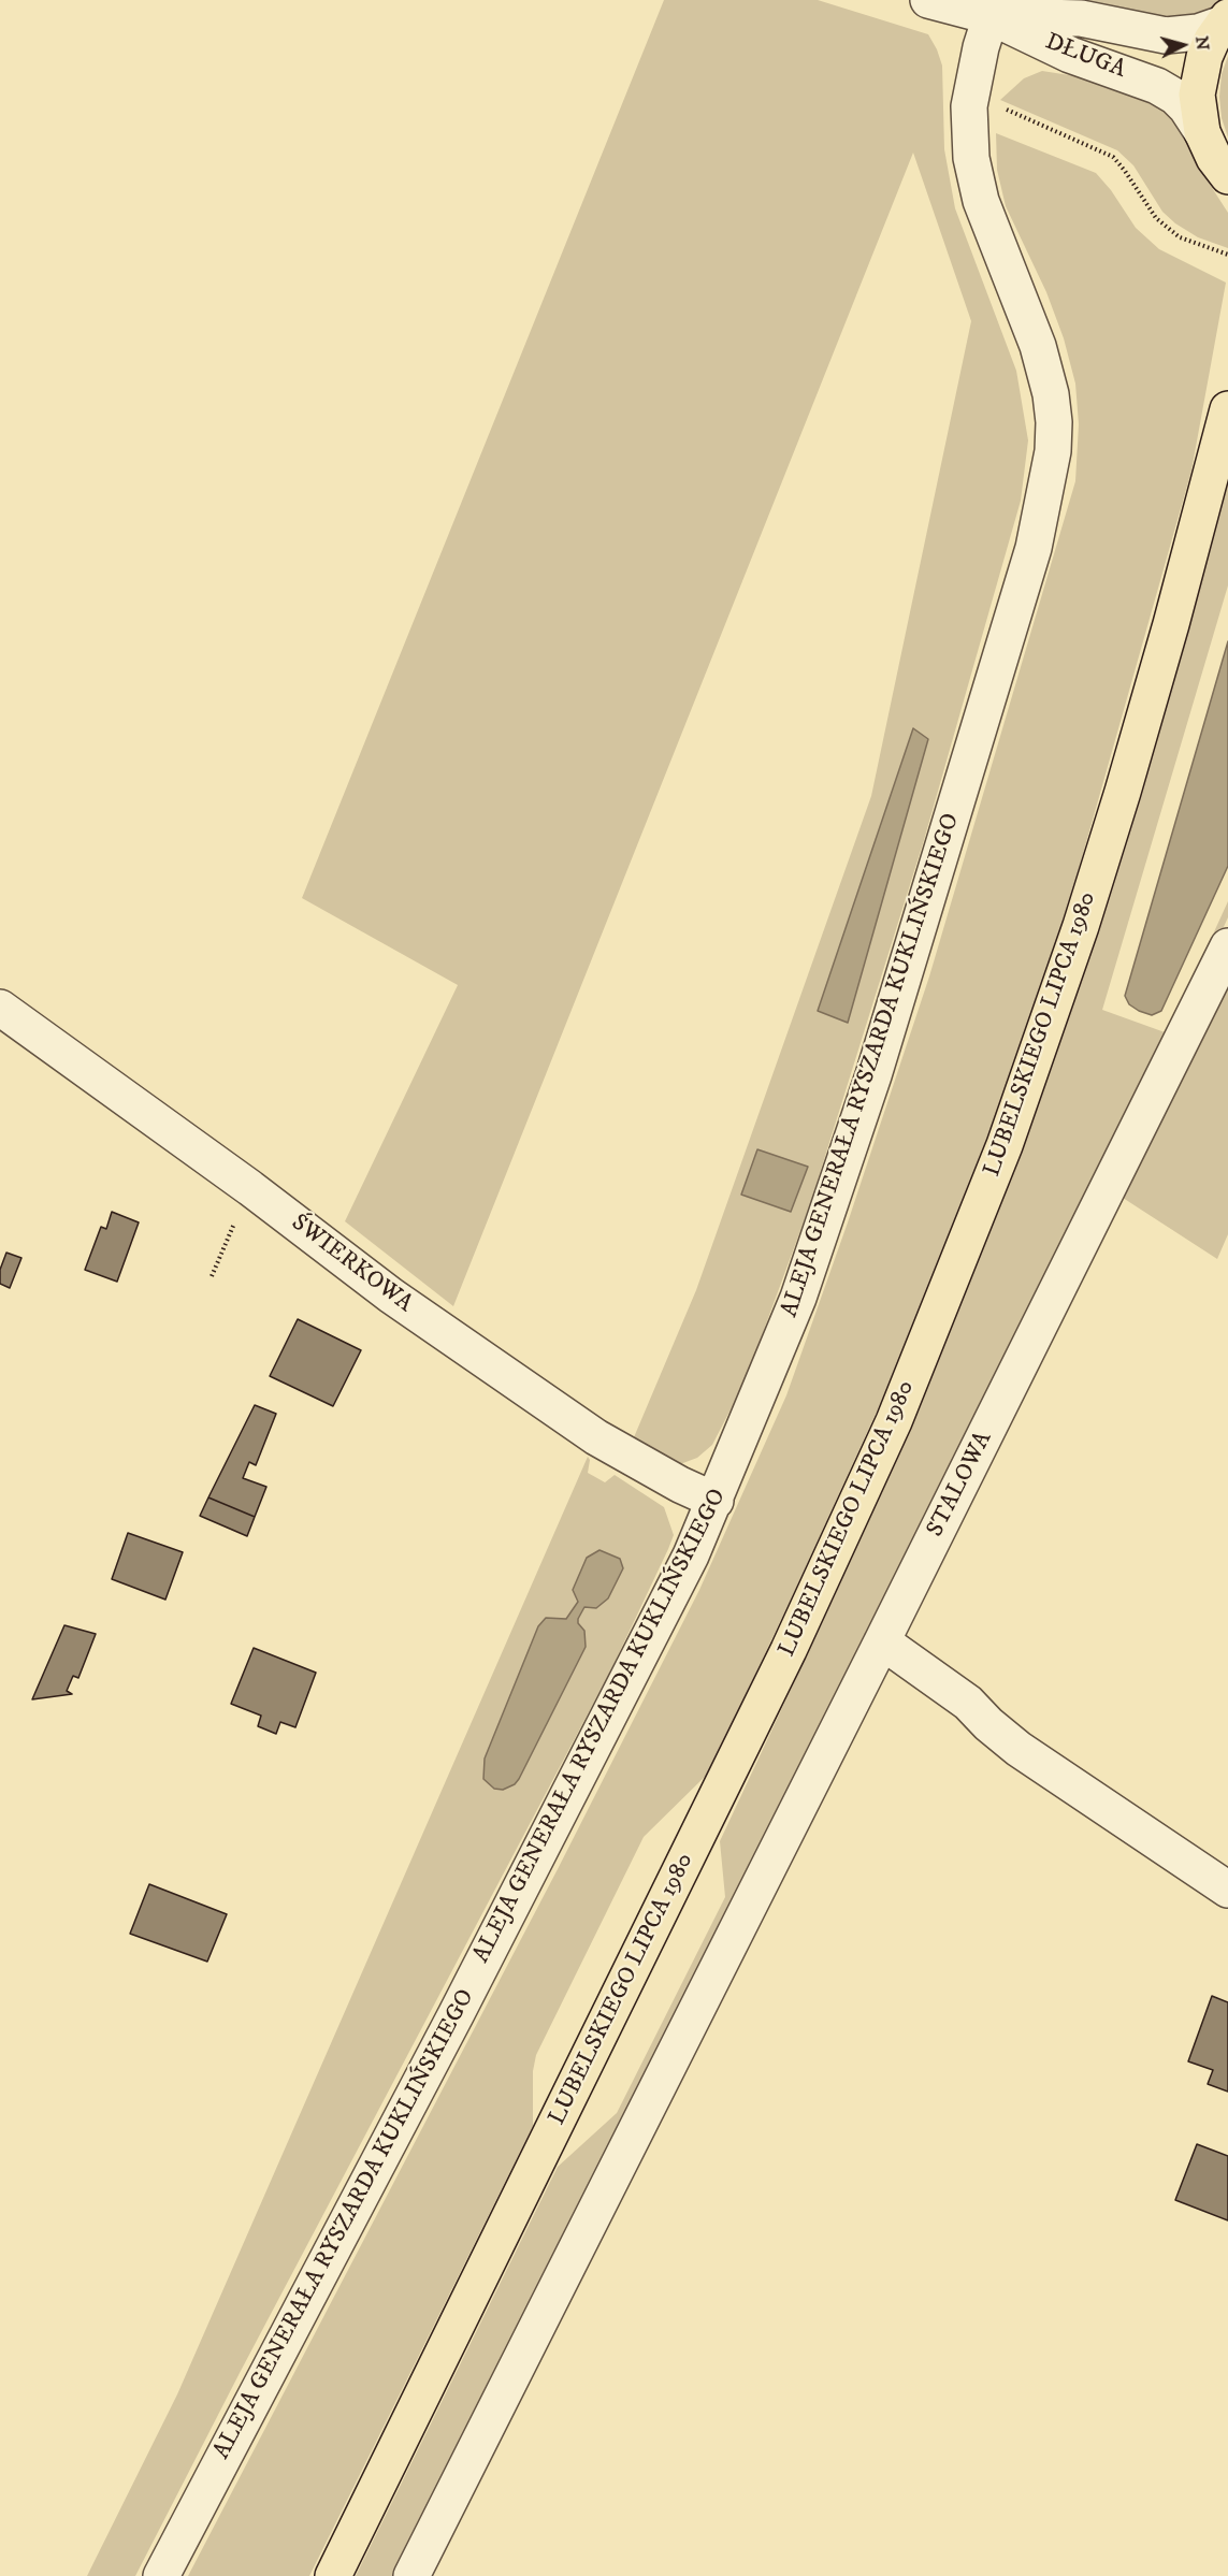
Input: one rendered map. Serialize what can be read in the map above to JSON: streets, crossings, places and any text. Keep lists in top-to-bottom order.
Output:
{
  "streets": {
    "main road": ["LUBELSKIEGO LIPCA 1980"],
    "street": [
      "DŁUGA",
      "ALEJA GENERAŁA RYSZARDA KUKLIŃSKIEGO",
      "ŚWIERKOWA",
      "STALOWA"
    ]
  },
  "crossings": [
    ["DŁUGA", "ALEJA GENERAŁA RYSZARDA KUKLIŃSKIEGO"],
    ["ALEJA GENERAŁA RYSZARDA KUKLIŃSKIEGO", "ŚWIERKOWA"]
  ],
  "north": "right"
}
